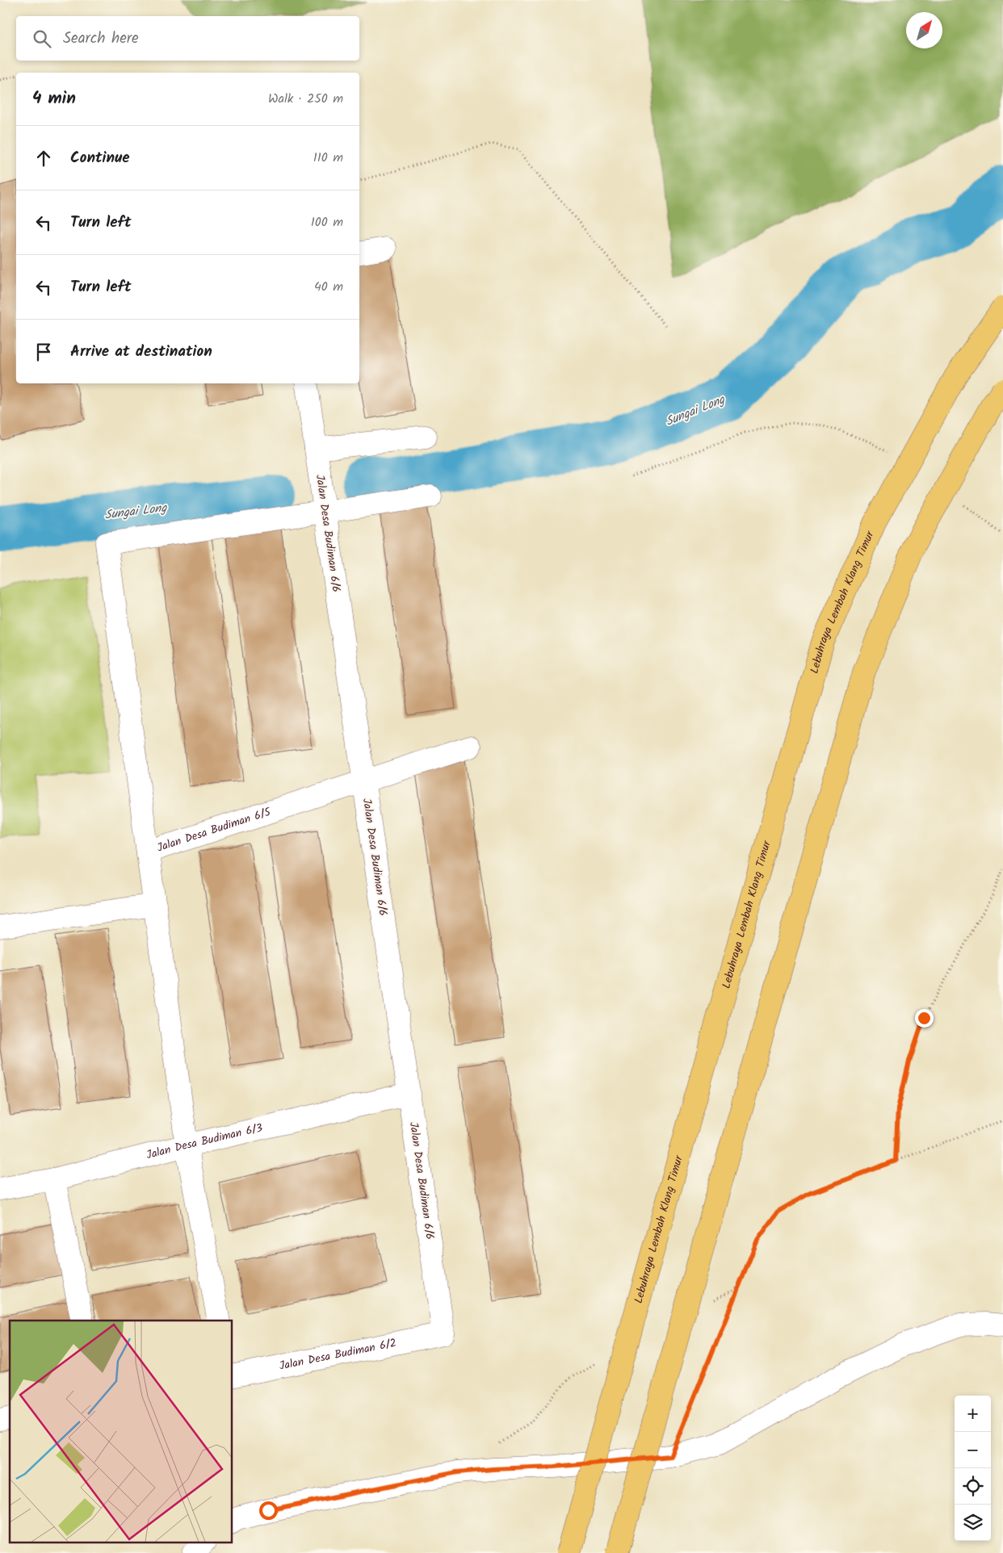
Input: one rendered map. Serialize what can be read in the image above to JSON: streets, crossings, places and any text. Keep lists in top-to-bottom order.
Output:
{
  "streets": {
    "highway": ["Lebuhraya Lembah Klang Timur"],
    "street": [
      "Jalan Desa Budiman 6/6",
      "Jalan Desa Budiman 6/5",
      "Jalan Desa Budiman 6/3",
      "Jalan Desa Budiman 6/2"
    ]
  },
  "crossings": [
    ["Jalan Desa Budiman 6/6", "Jalan Desa Budiman 6/5"],
    ["Jalan Desa Budiman 6/6", "Jalan Desa Budiman 6/3"],
    ["Jalan Desa Budiman 6/6", "Jalan Desa Budiman 6/2"],
    ["Jalan Desa Budiman 6/5", "Jalan Desa Budiman 6/3"]
  ],
  "water": ["Sungai Long"],
  "north": "top right",
  "page": {
    "search": "Search here",
    "heading": ["4 min", "Walk · 250 m"],
    "list": [
      ["Continue", "110 m"],
      ["Turn left", "100 m"],
      ["Turn left", "40 m"],
      "Arrive at destination"
    ],
    "map_buttons": ["+", "−"]
  }
}
